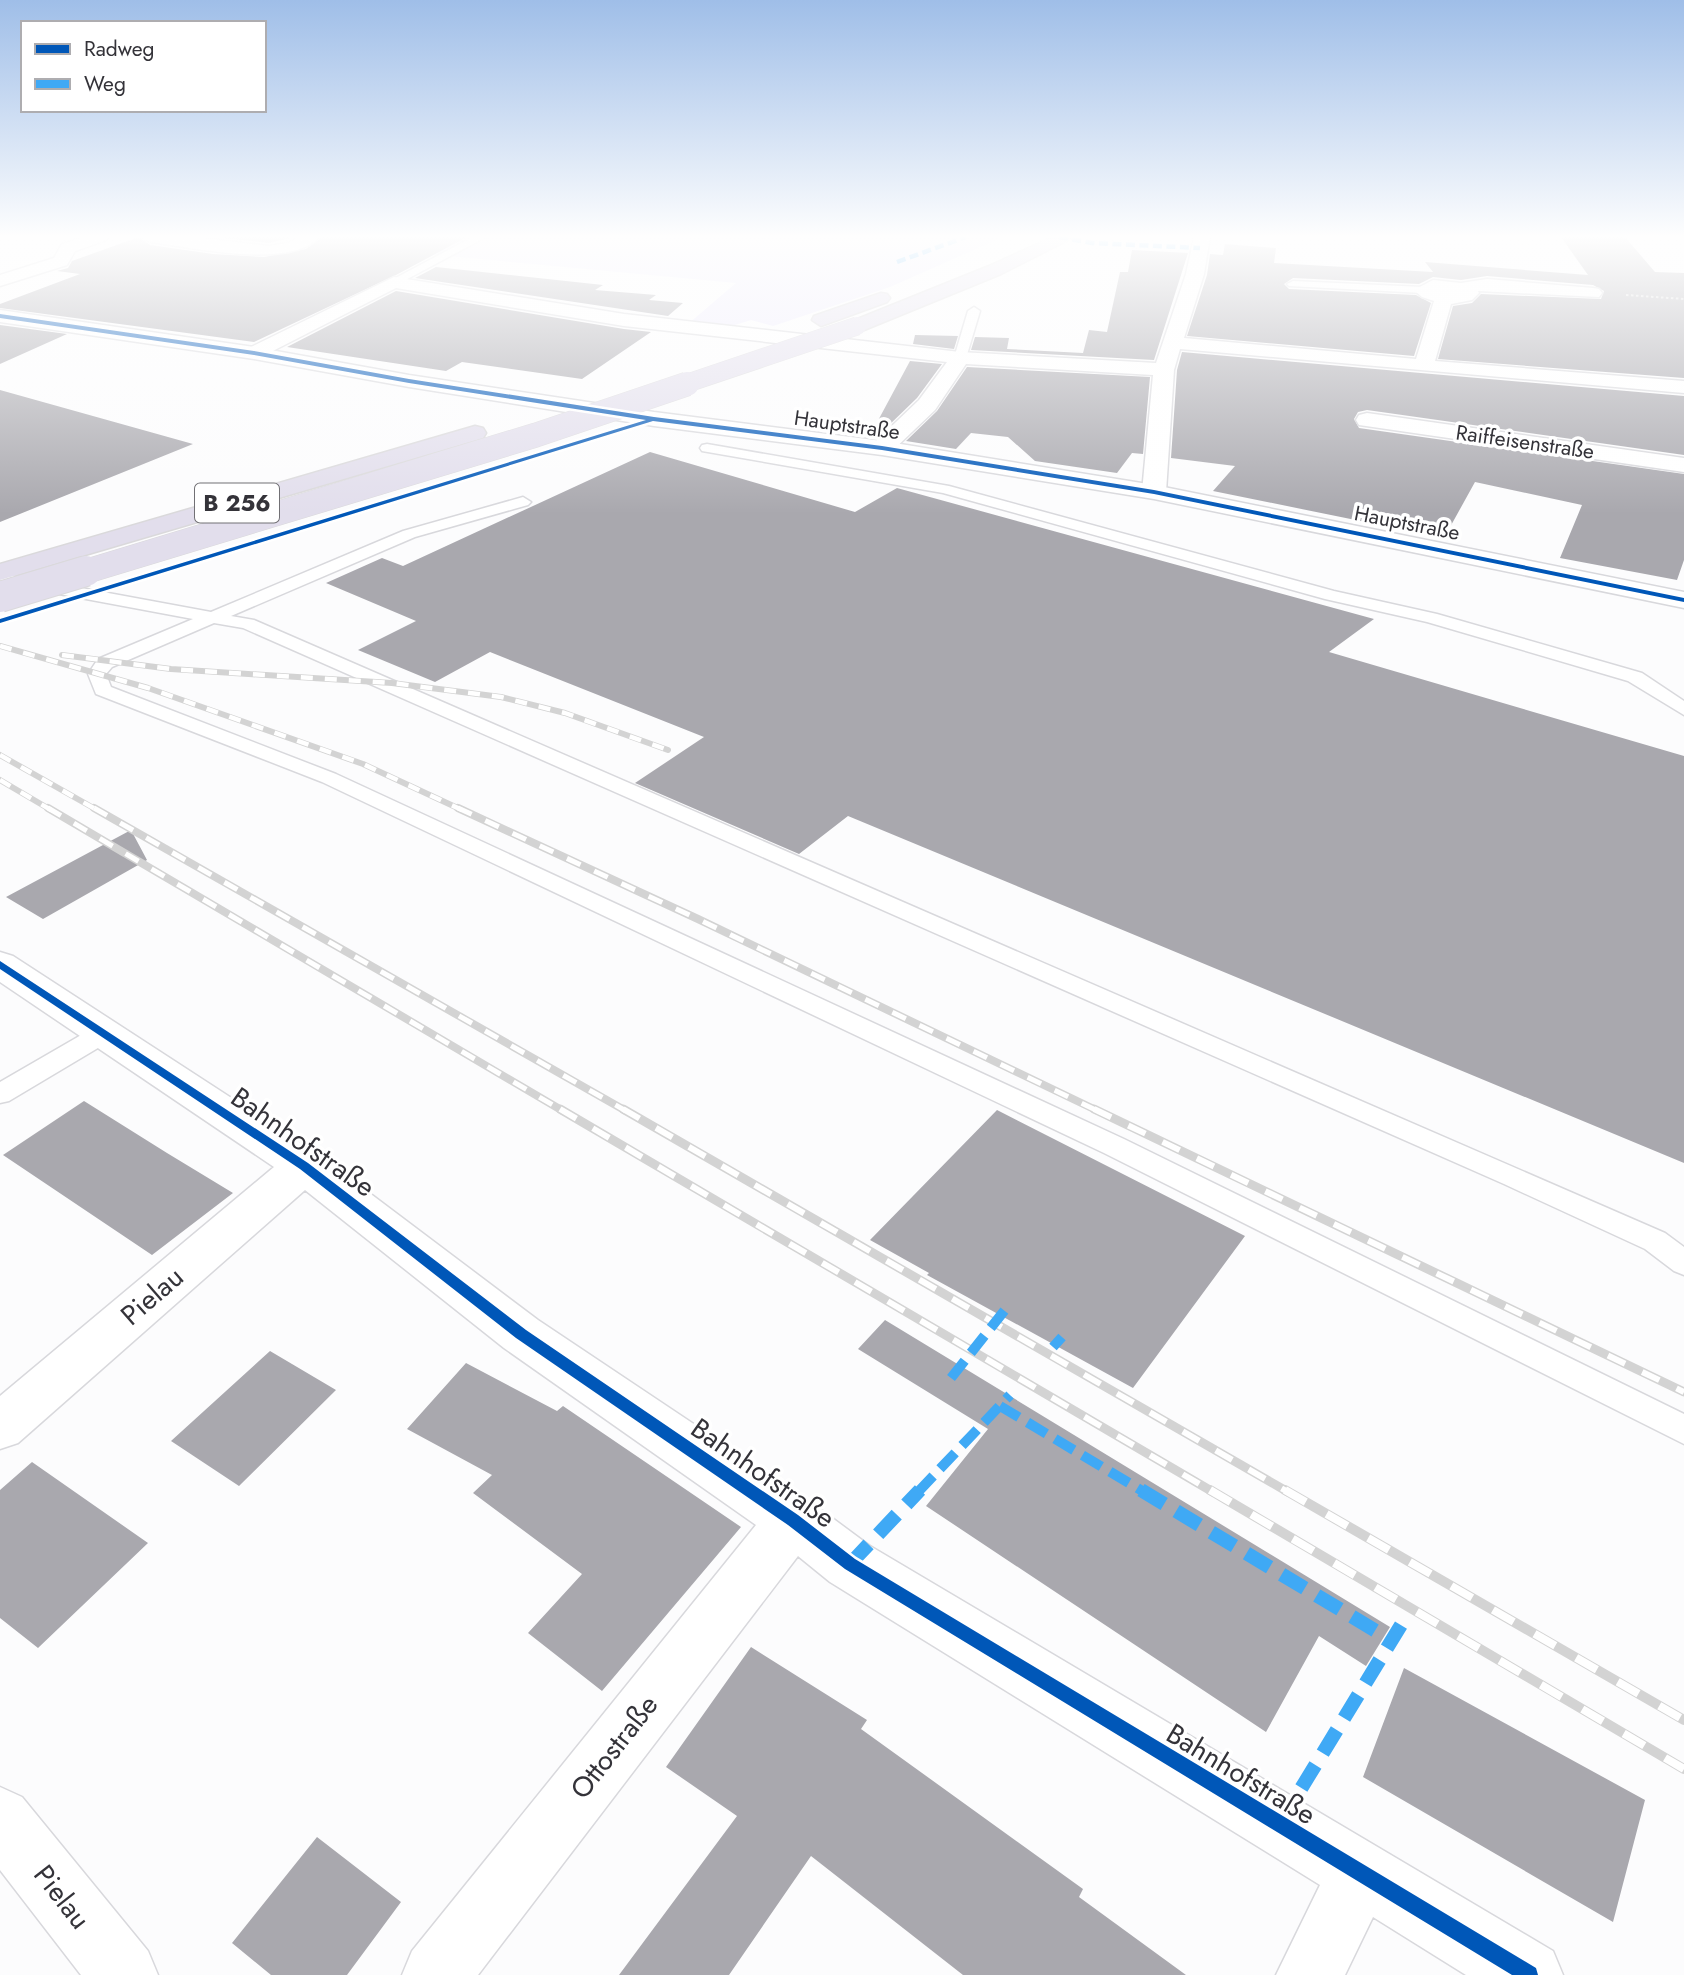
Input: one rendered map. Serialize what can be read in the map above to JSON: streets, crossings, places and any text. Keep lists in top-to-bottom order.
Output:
{
  "streets": {
    "highway": ["B 256"],
    "street": [
      "Hauptstraße",
      "Raiffeisenstraße",
      "Bahnhofstraße",
      "Pielau",
      "Ottostraße"
    ]
  },
  "crossings": [
    ["Bahnhofstraße", "Pielau"],
    ["Bahnhofstraße", "Ottostraße"]
  ],
  "legend": ["Radweg", "Weg"]
}
